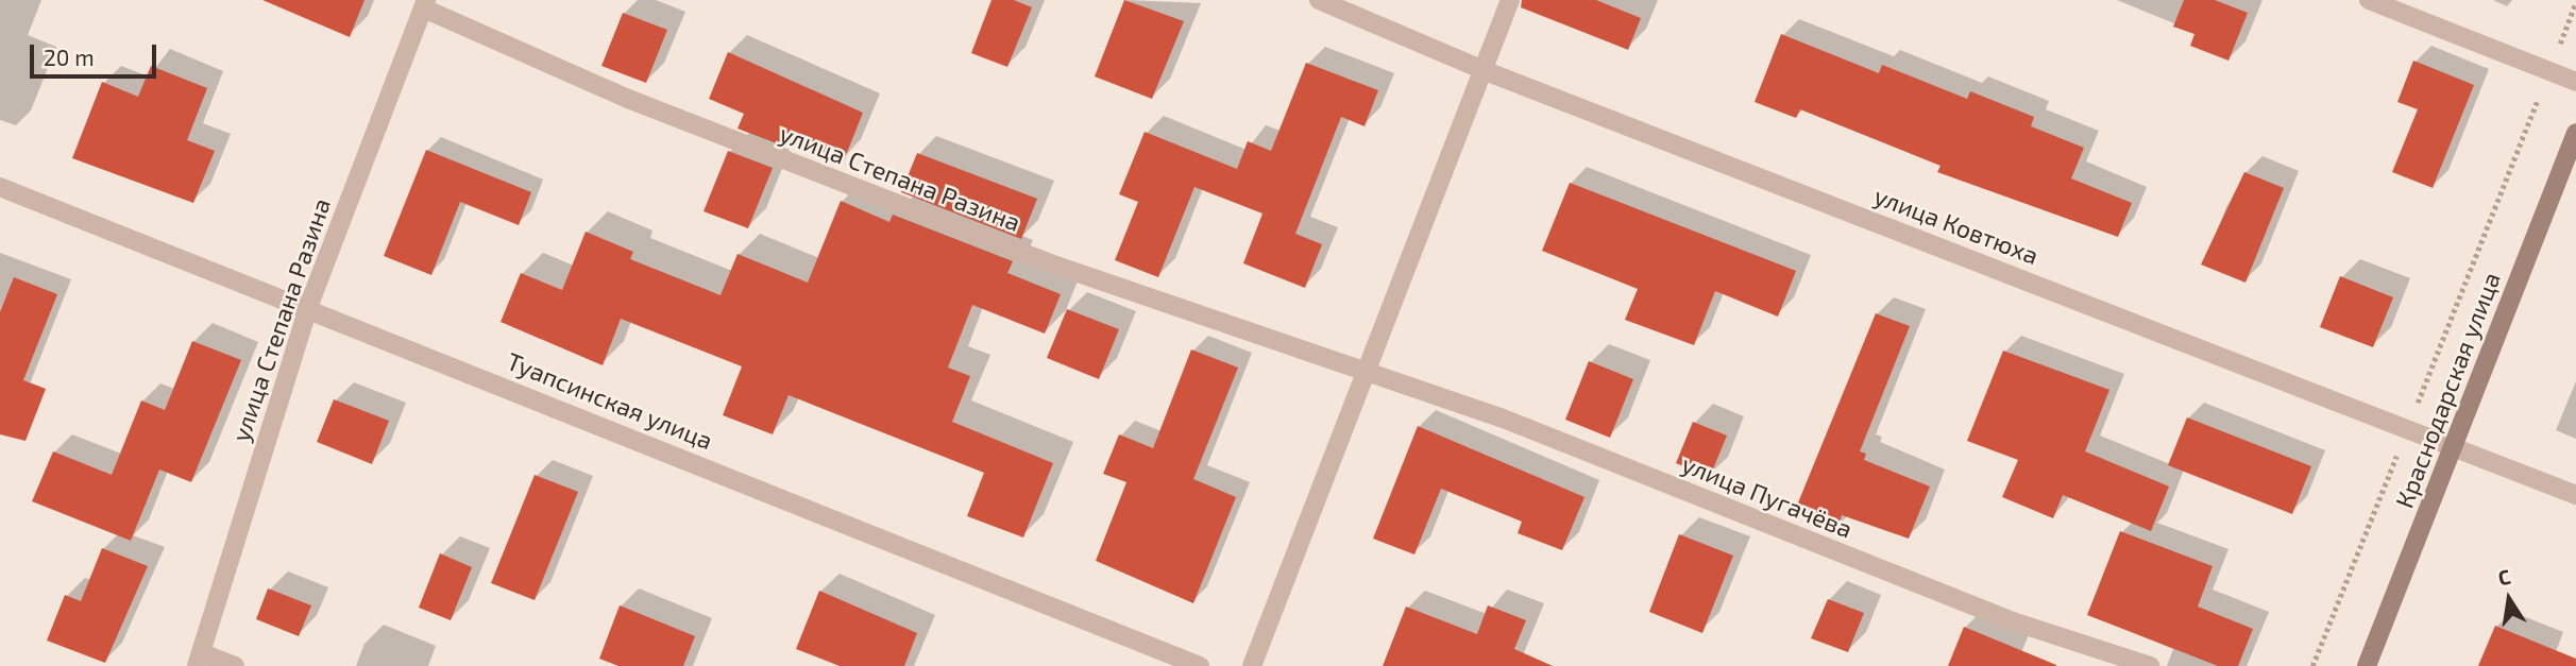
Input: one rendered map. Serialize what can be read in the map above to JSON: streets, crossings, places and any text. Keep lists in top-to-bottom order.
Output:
{
  "streets": {
    "main road": ["Краснодарская улица"],
    "street": [
      "улица Степана Разина",
      "улица Ковтюха",
      "Туапсинская улица",
      "улица Пугачёва"
    ]
  },
  "crossings": [
    ["улица Степана Разина", "Туапсинская улица"],
    ["улица Степана Разина", "улица Пугачёва"],
    ["улица Ковтюха", "Краснодарская улица"]
  ],
  "scale_bar": "20 m",
  "north": "top"
}
